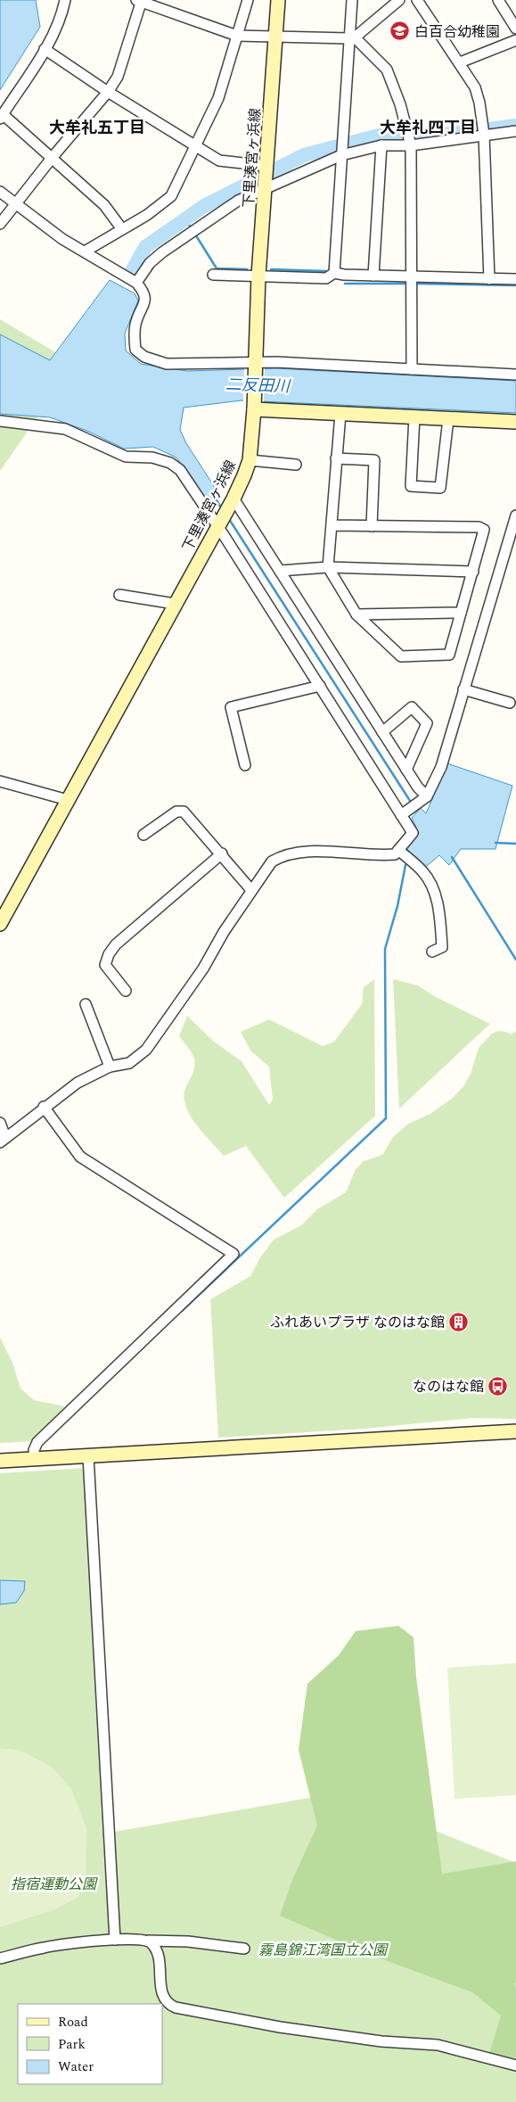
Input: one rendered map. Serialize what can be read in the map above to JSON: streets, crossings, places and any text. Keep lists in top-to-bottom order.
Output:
{
  "streets": {
    "main road": ["下里湊宮ヶ浜線"]
  },
  "districts": ["大牟礼五丁目", "大牟礼四丁目"],
  "water": ["二反田川"],
  "parks": ["指宿運動公園", "霧島錦江湾国立公園"],
  "places": {
    "school or university": ["白百合幼稚園"],
    "building": ["ふれあいプラザ なのはな館"],
    "bus stop": ["なのはな館"]
  },
  "legend": ["Road", "Park", "Water"]
}
